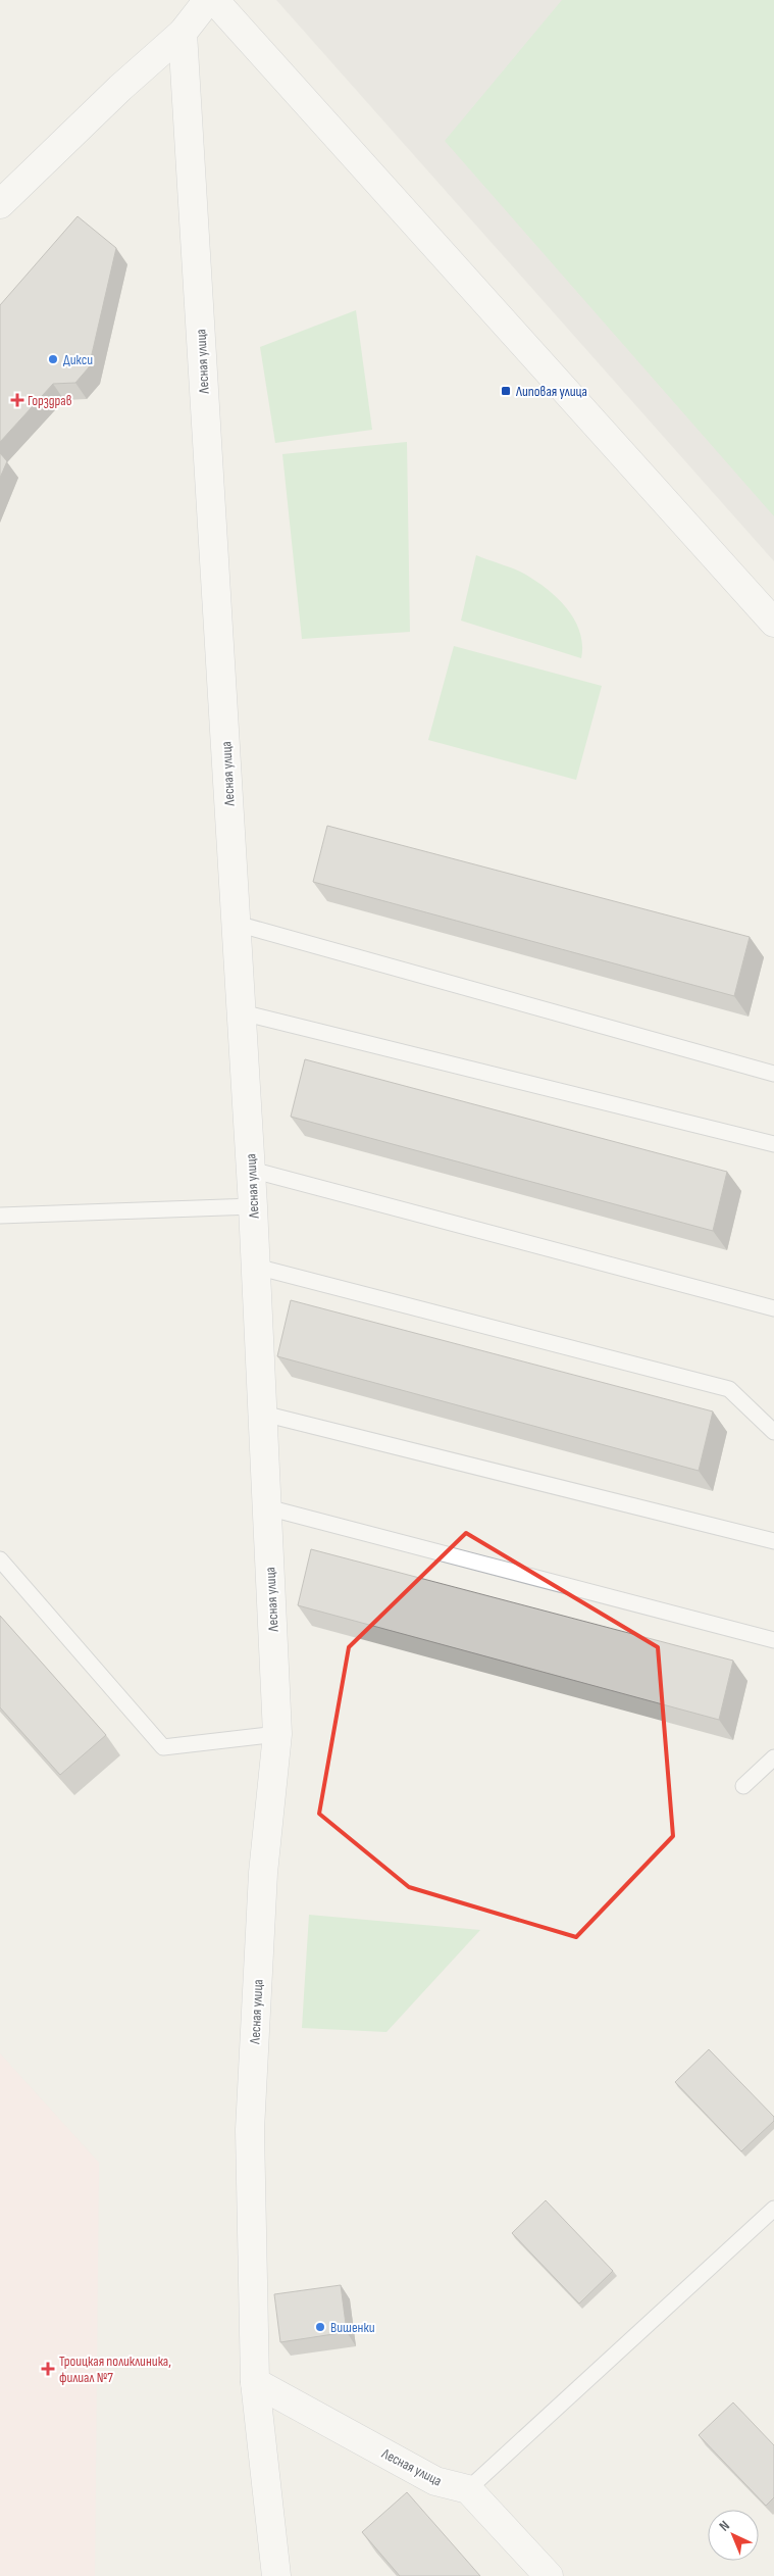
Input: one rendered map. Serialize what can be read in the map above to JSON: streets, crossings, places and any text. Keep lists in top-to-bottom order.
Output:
{
  "streets": {
    "street": ["Лесная улица"]
  },
  "places": {
    "other": ["Дикси", "Вишенки"],
    "transit": ["Липовая улица"],
    "health": ["Горздрав", "Троицкая поликлиника, филиал №7"]
  },
  "north": "top left"
}
